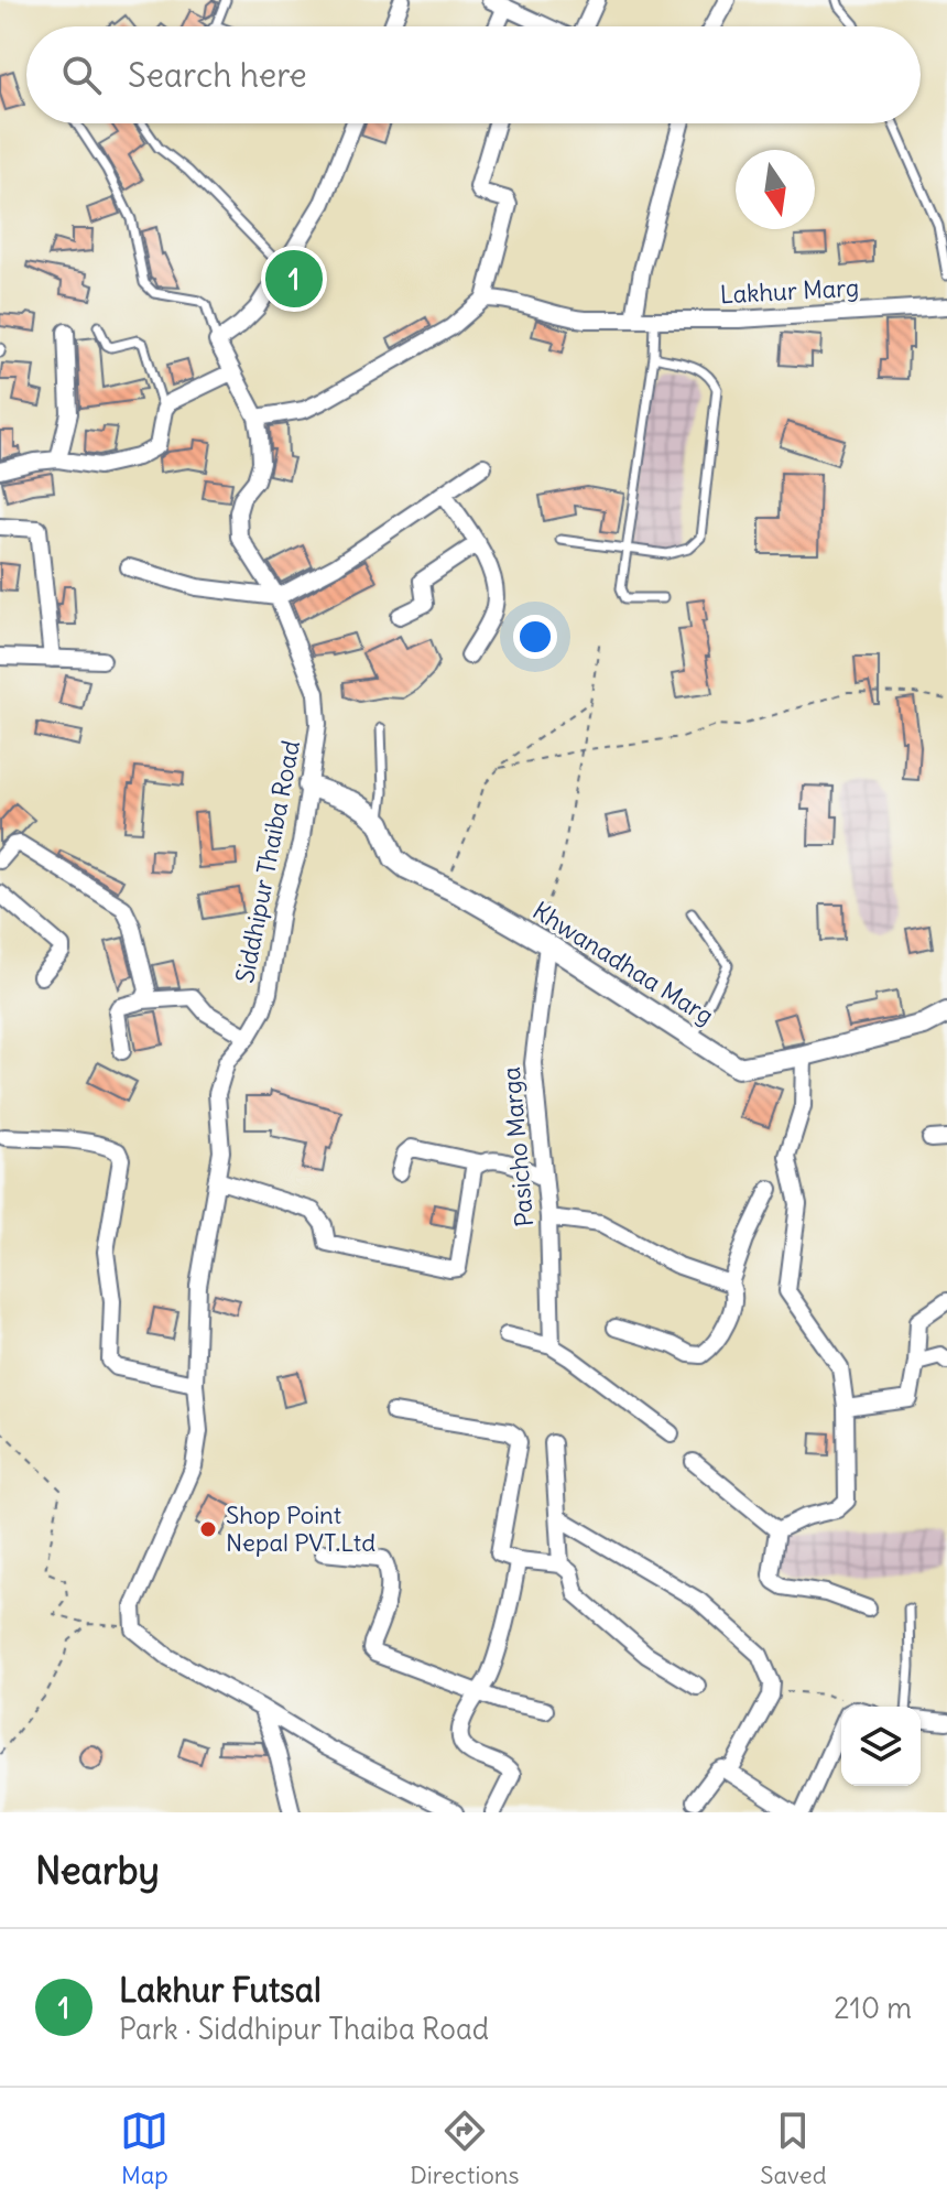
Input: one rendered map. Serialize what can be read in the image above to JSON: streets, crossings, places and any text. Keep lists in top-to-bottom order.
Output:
{
  "streets": {
    "street": [
      "Lakhur Marg",
      "Siddhipur Thaiba Road",
      "Khwanadhaa Marg",
      "Pasicho Marga"
    ]
  },
  "crossings": [
    ["Siddhipur Thaiba Road", "Khwanadhaa Marg"],
    ["Khwanadhaa Marg", "Pasicho Marga"]
  ],
  "places": ["Shop Point Nepal PVT.Ltd"],
  "north": "bottom",
  "page": {
    "search": "Search here",
    "pins": "1",
    "heading": "Nearby",
    "list": [
      {
        "mark": "1",
        "name": "Lakhur Futsal",
        "note": "Park · Siddhipur Thaiba Road",
        "value": "210 m"
      }
    ],
    "nav": ["Map", "Directions", "Saved"]
  }
}
